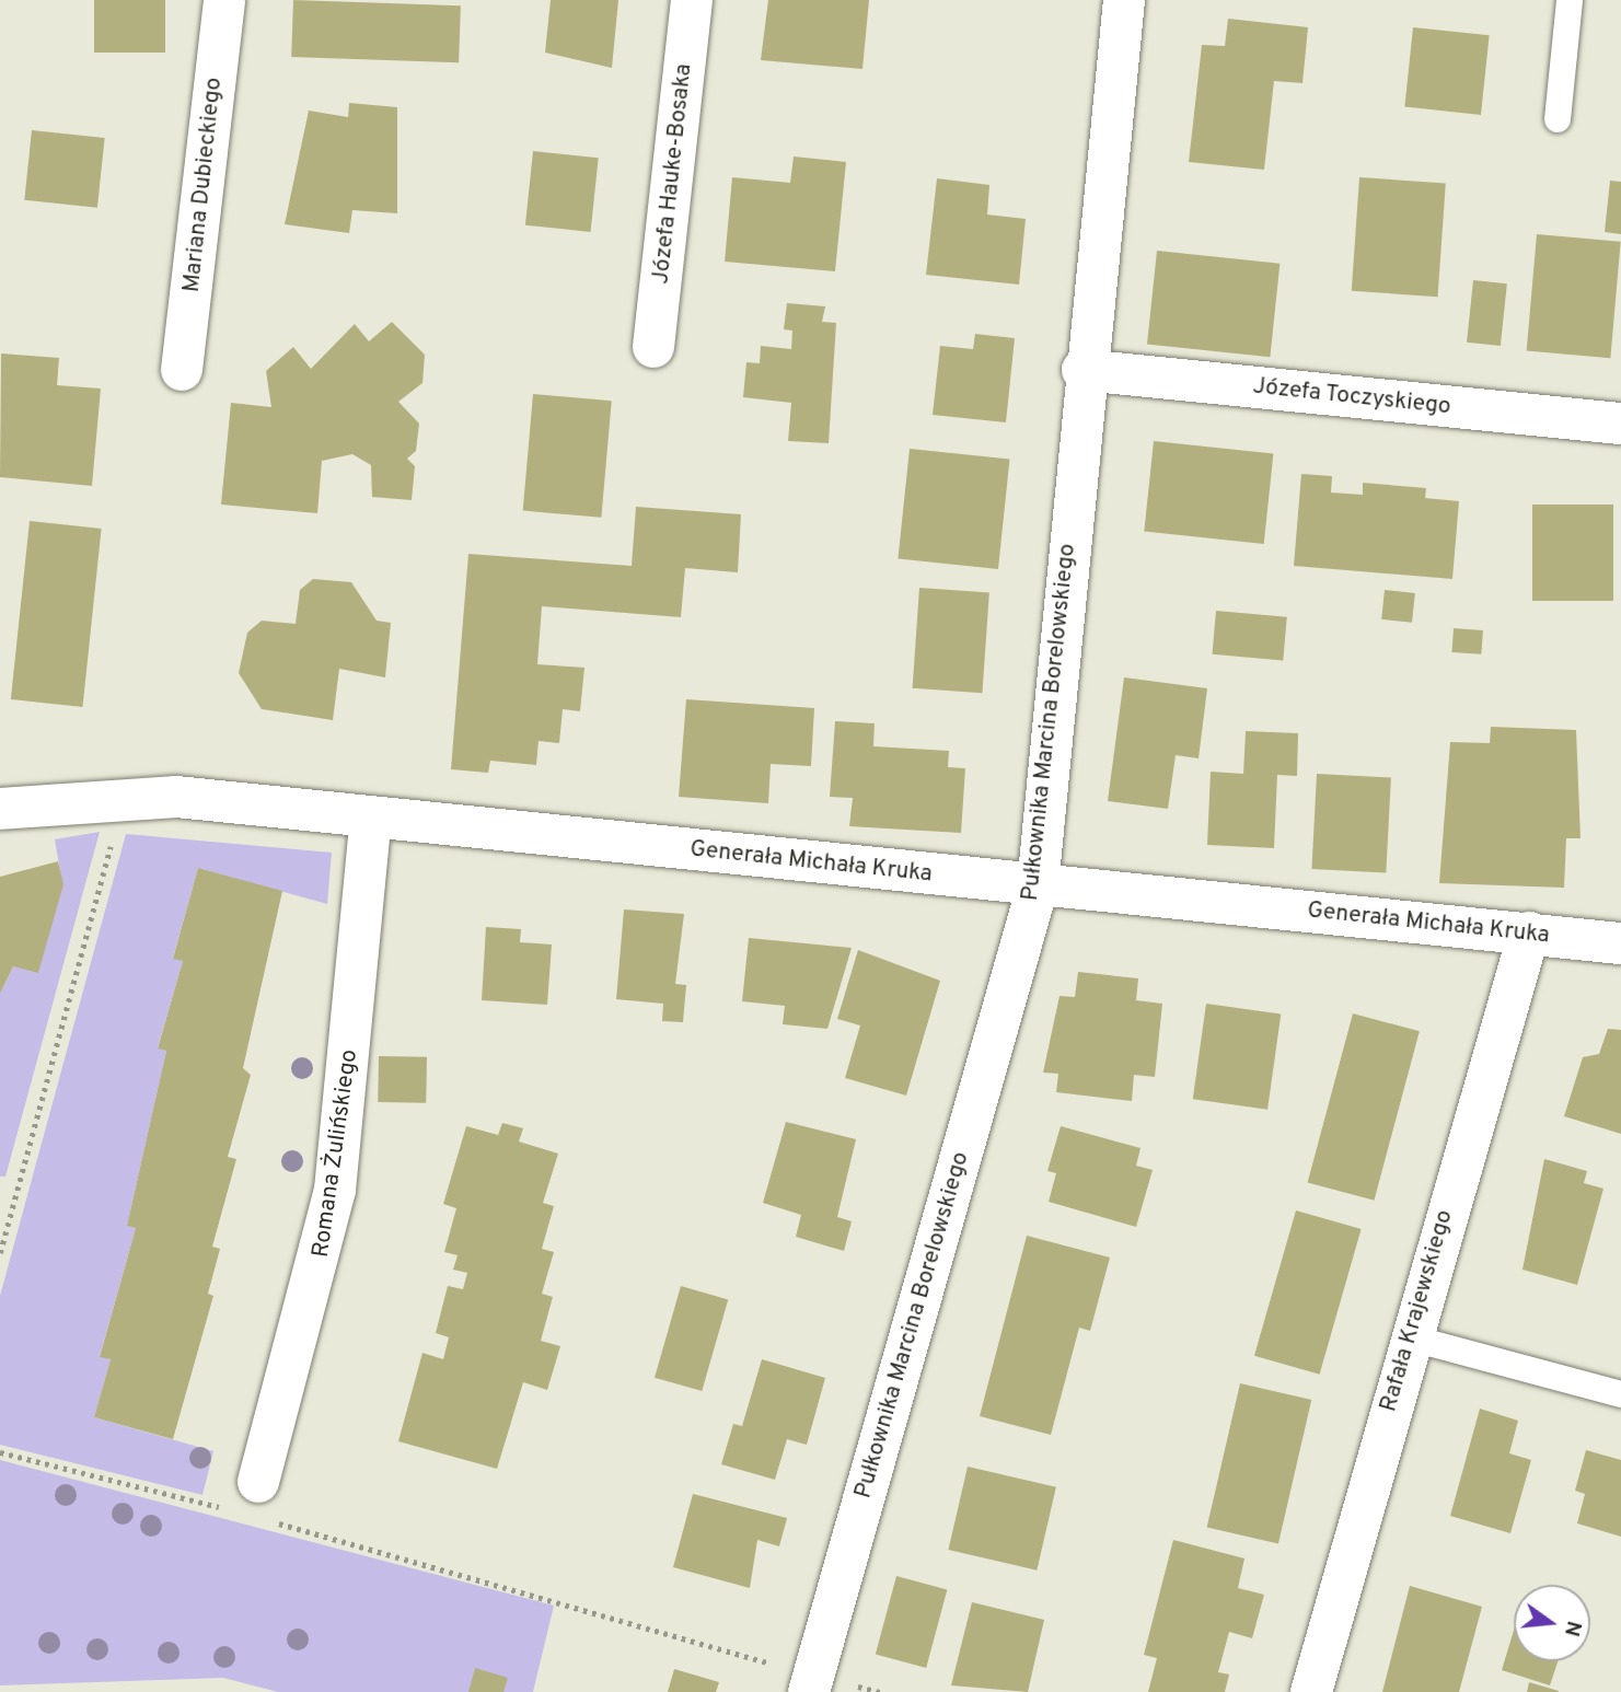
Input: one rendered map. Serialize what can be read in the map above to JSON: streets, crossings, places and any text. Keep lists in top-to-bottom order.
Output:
{
  "streets": {
    "street": [
      "Józefa Hauke-Bosaka",
      "Mariana Dubieckiego",
      "Józefa Toczyskiego",
      "Pułkownika Marcina Borelowskiego",
      "Generała Michała Kruka",
      "Romana Żulińskiego",
      "Rafała Krajewskiego"
    ]
  },
  "crossings": [
    ["Józefa Toczyskiego", "Pułkownika Marcina Borelowskiego"],
    ["Pułkownika Marcina Borelowskiego", "Generała Michała Kruka"],
    ["Generała Michała Kruka", "Romana Żulińskiego"],
    ["Generała Michała Kruka", "Rafała Krajewskiego"]
  ],
  "north": "right"
}
